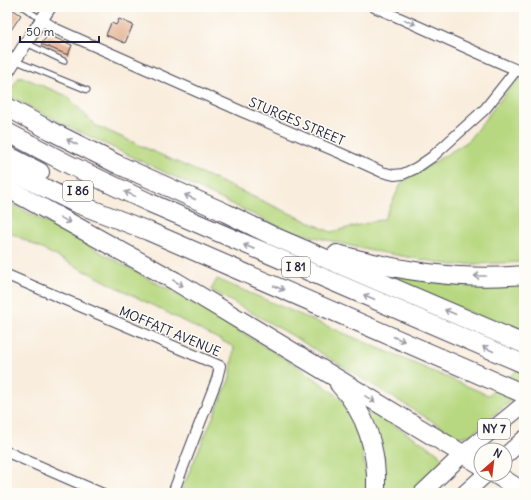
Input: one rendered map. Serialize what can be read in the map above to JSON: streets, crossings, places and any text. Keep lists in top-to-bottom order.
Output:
{
  "streets": {
    "highway": ["I 86", "I 81"],
    "main road": ["NY 7"],
    "street": ["STURGES STREET", "MOFFATT AVENUE"]
  },
  "crossings": [
    ["I 86", "I 81"]
  ],
  "scale_bar": "50 m",
  "north": "top right"
}
